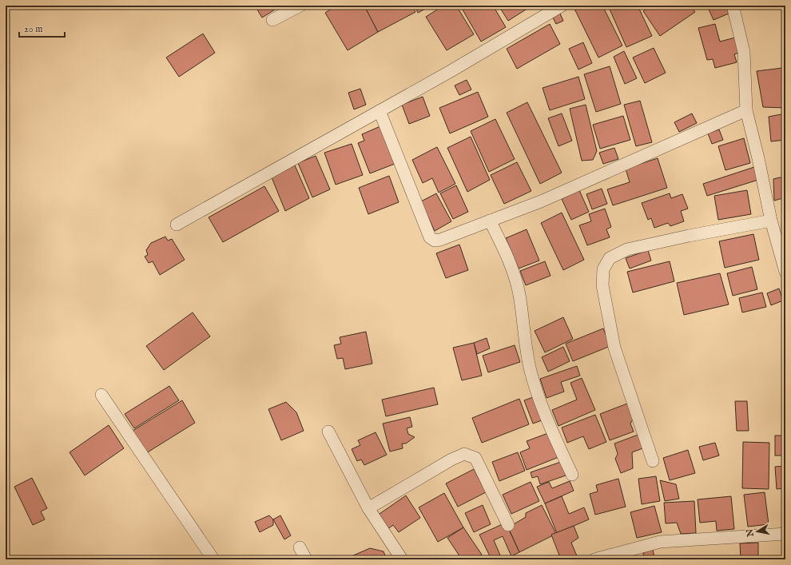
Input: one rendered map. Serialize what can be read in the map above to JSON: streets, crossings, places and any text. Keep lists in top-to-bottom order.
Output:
{
  "scale_bar": "20 m",
  "north": "left"
}
